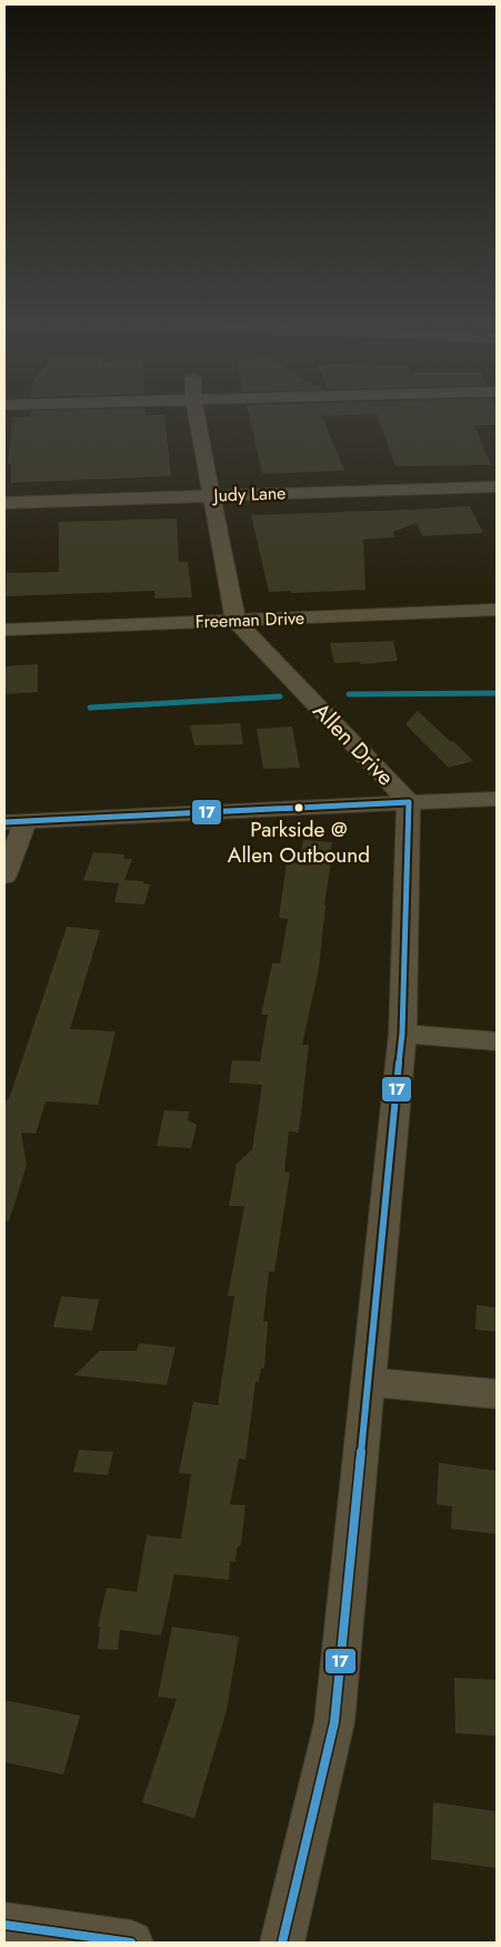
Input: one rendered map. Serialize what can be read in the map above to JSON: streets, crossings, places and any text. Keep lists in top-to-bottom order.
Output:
{
  "streets": {
    "street": ["Judy Lane", "Freeman Drive", "Allen Drive"]
  },
  "crossings": [
    ["Freeman Drive", "Allen Drive"]
  ],
  "places": ["Parkside @ Allen Outbound"],
  "lines": ["transit line 17"]
}
